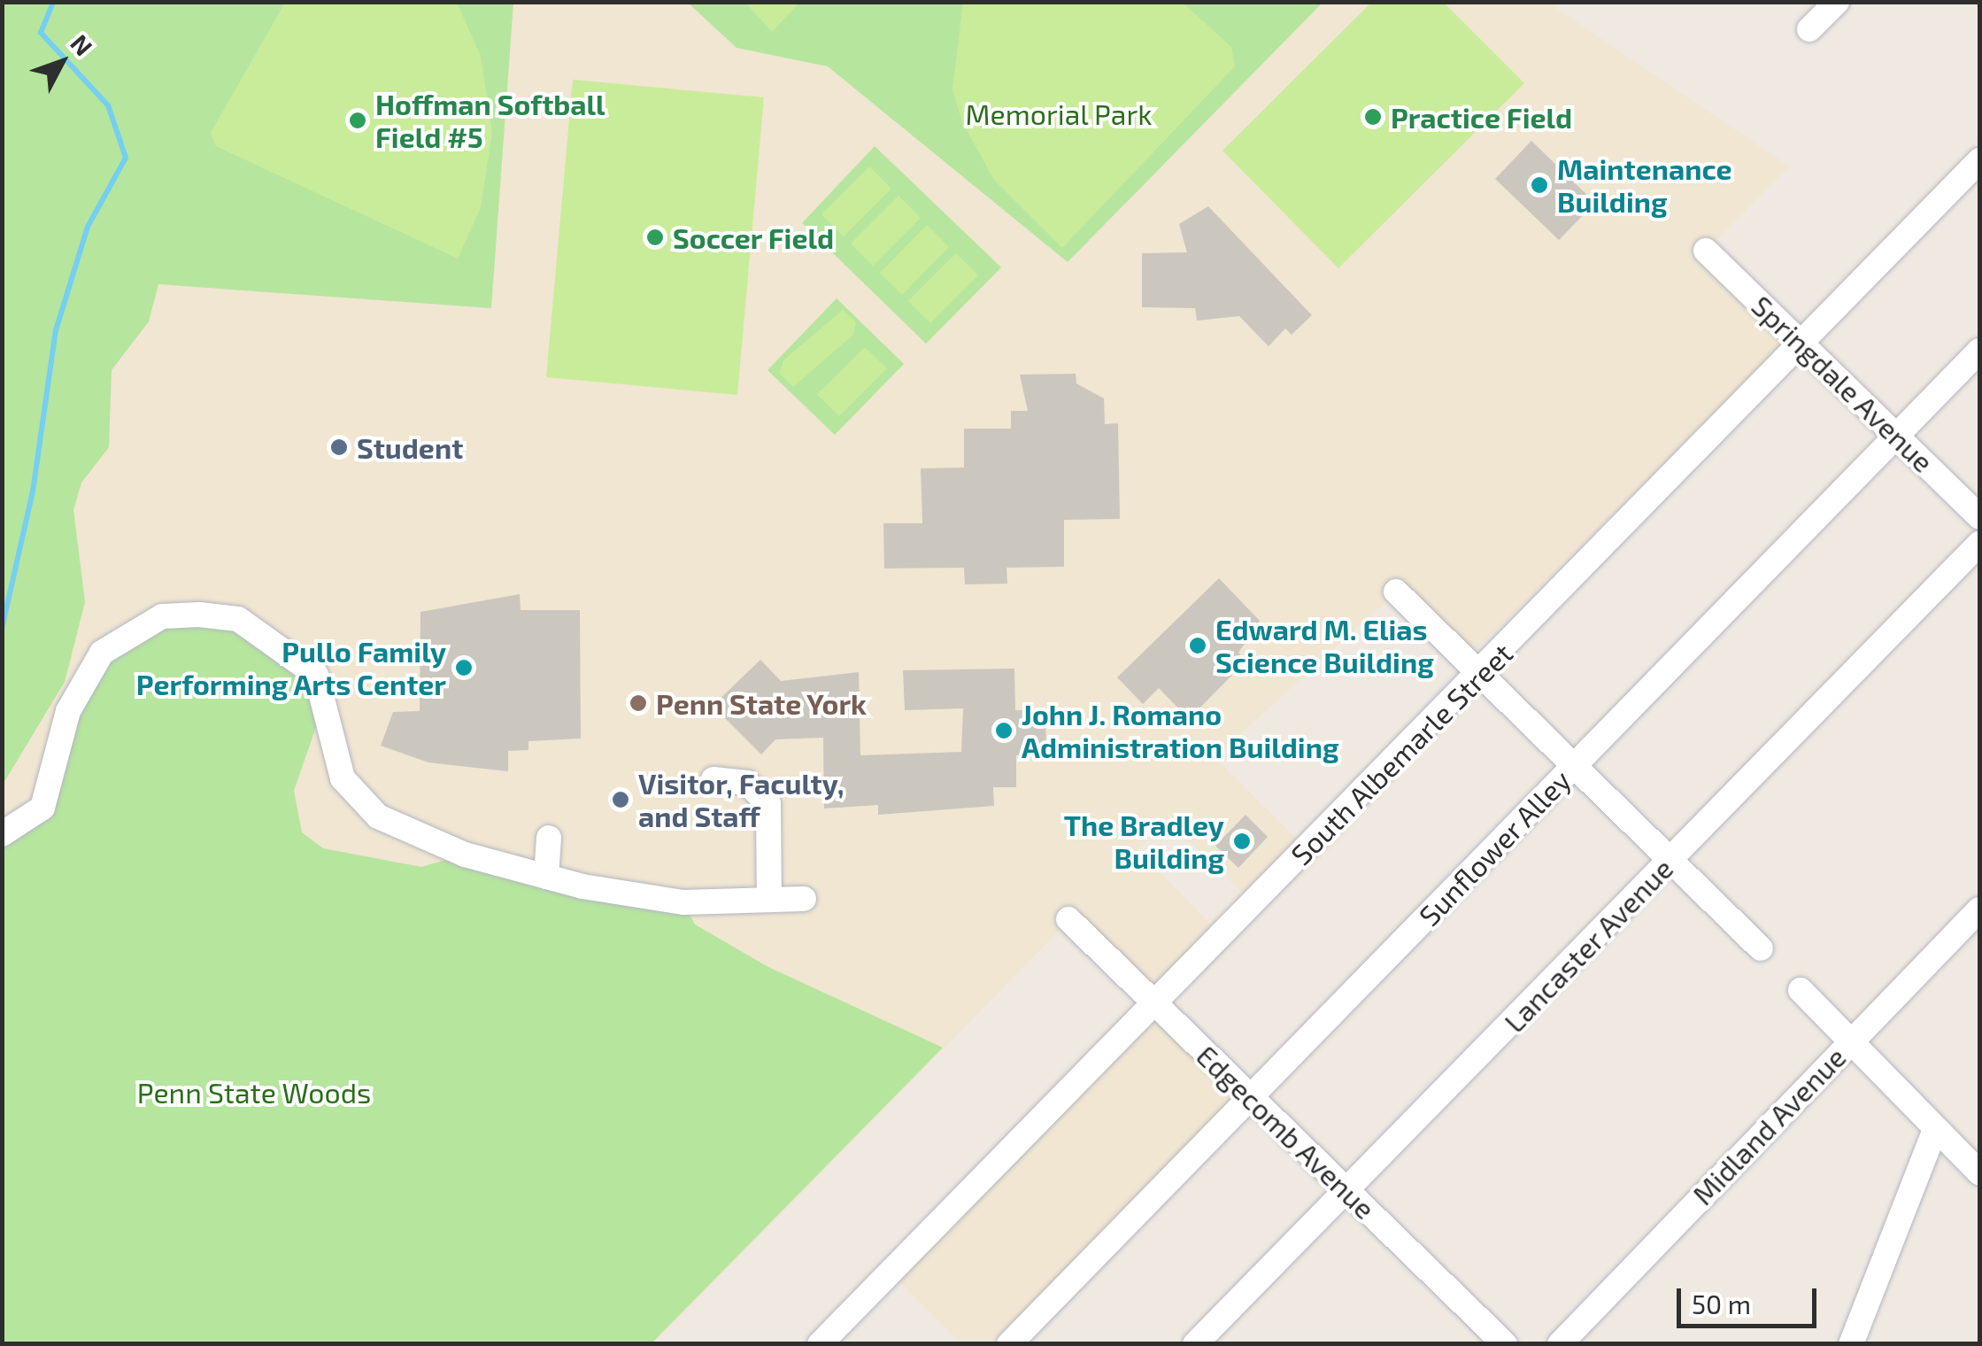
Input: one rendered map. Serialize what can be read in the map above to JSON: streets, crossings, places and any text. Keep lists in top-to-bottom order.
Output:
{
  "streets": {
    "street": [
      "Springdale Avenue",
      "South Albemarle Street",
      "Sunflower Alley",
      "Lancaster Avenue",
      "Midland Avenue",
      "Edgecomb Avenue"
    ]
  },
  "crossings": [
    ["Springdale Avenue", "South Albemarle Street"],
    ["Springdale Avenue", "Sunflower Alley"],
    ["South Albemarle Street", "Edgecomb Avenue"],
    ["Sunflower Alley", "Edgecomb Avenue"],
    ["Lancaster Avenue", "Edgecomb Avenue"]
  ],
  "parks": ["Memorial Park", "Penn State Woods"],
  "places": [
    "Practice Field",
    "Hoffman Softball Field #5",
    "Maintenance Building",
    "Soccer Field",
    "Student",
    "Edward M. Elias Science Building",
    "Pullo Family Performing Arts Center",
    "Penn State York",
    "John J. Romano Administration Building",
    "Visitor, Faculty, and Staff",
    "The Bradley Building"
  ],
  "scale_bar": "50 m",
  "north": "top right"
}
